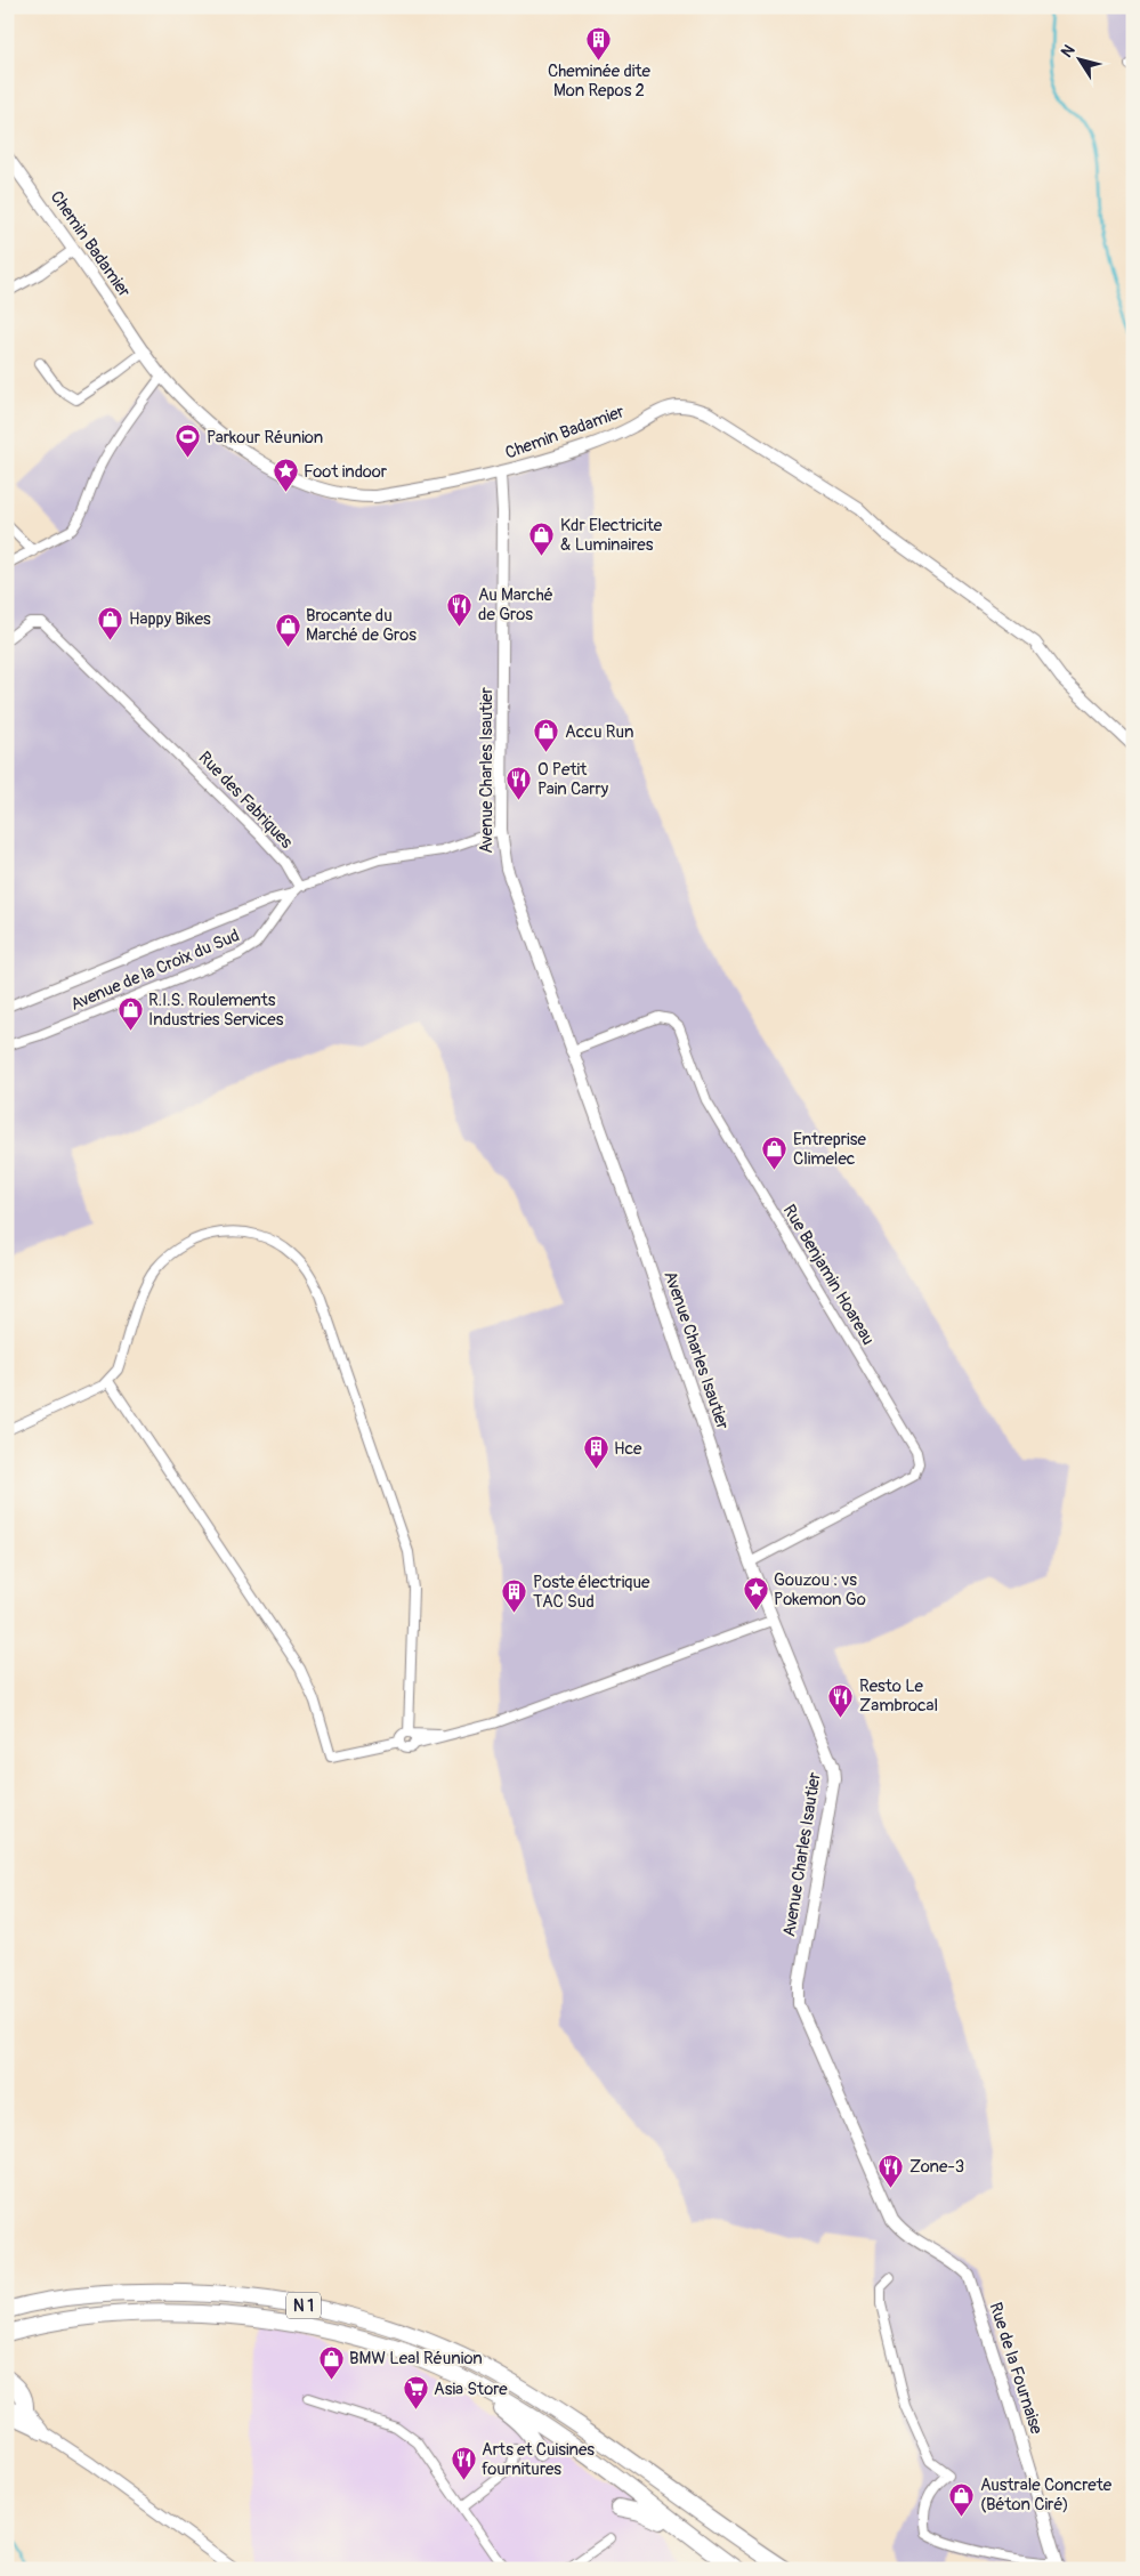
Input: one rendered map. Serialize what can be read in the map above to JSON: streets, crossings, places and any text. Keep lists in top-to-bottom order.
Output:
{
  "streets": {
    "highway": ["N 1"],
    "street": [
      "Chemin Badamier",
      "Avenue Charles Isautier",
      "Rue des Fabriques",
      "Avenue de la Croix du Sud",
      "Rue Benjamin Hoareau",
      "Rue de la Fournaise"
    ]
  },
  "crossings": [
    ["Chemin Badamier", "Avenue Charles Isautier"],
    ["Avenue Charles Isautier", "Rue Benjamin Hoareau"],
    ["Avenue Charles Isautier", "Rue de la Fournaise"],
    ["Rue des Fabriques", "Avenue de la Croix du Sud"]
  ],
  "places": {
    "building": ["Cheminée dite Mon Repos 2", "Hce", "Poste électrique TAC Sud"],
    "sports": ["Parkour Réunion"],
    "place": ["Foot indoor", "Gouzou : vs Pokemon Go"],
    "shop": [
      "Kdr Electricite & Luminaires",
      "Happy Bikes",
      "Brocante du Marché de Gros",
      "Accu Run",
      "R.I.S. Roulements Industries Services",
      "Entreprise Climelec",
      "BMW Leal Réunion",
      "Australe Concrete (Béton Ciré)"
    ],
    "restaurant": [
      "Au Marché de Gros",
      "O Petit Pain Carry",
      "Resto Le Zambrocal",
      "Zone-3",
      "Arts et Cuisines fournitures"
    ],
    "supermarket": ["Asia Store"]
  },
  "north": "top left"
}
